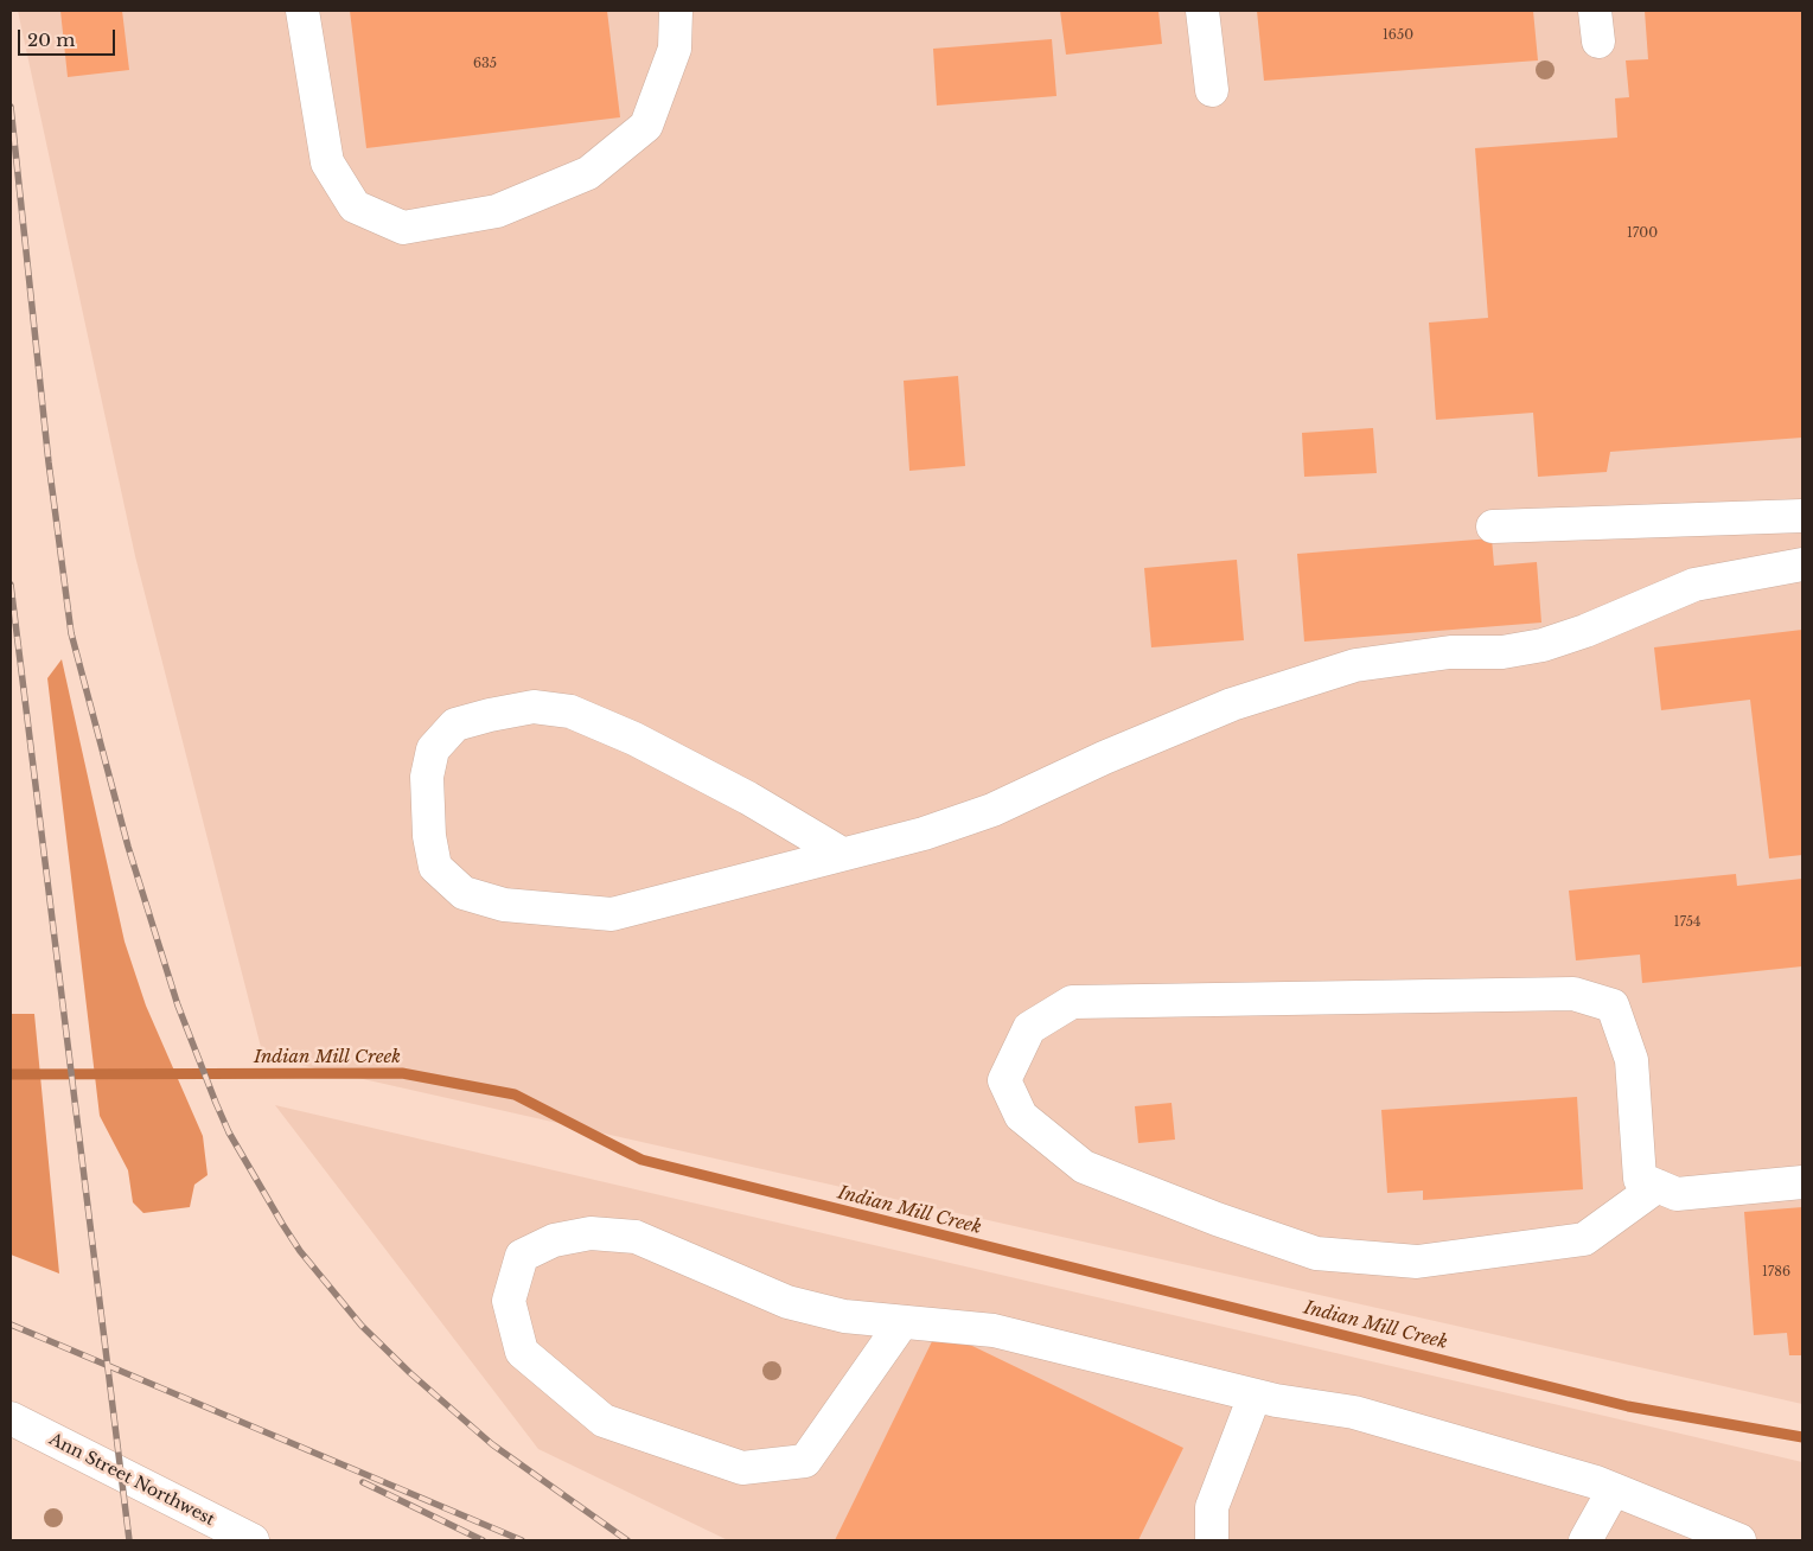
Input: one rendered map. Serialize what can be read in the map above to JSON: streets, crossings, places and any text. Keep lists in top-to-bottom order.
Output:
{
  "streets": {
    "main road": ["Ann Street Northwest"]
  },
  "water": ["Indian Mill Creek"],
  "house_numbers": [
    "1650",
    "635",
    "1700",
    "1754",
    "1786"
  ],
  "scale_bar": "20 m"
}
